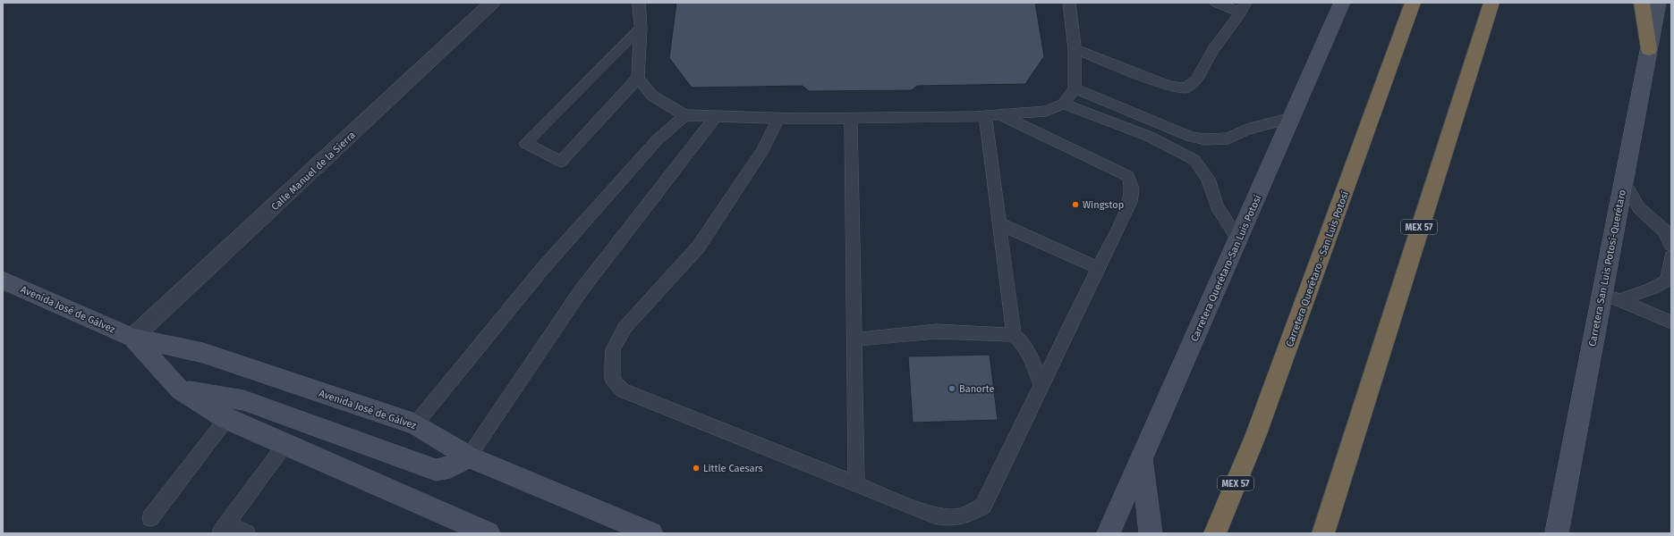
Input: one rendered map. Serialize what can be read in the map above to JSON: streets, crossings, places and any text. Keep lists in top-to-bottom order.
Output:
{
  "streets": {
    "highway": ["MEX 57", "Carretera Querétaro - San Luis Potosí"],
    "main road": ["Carretera Querétaro-San Luis Potosí", "Carretera San Luis Potosí-Querétaro", "Avenida José de Gálvez"],
    "street": ["Calle Manuel de la Sierra"]
  },
  "crossings": [
    ["Calle Manuel de la Sierra", "Avenida José de Gálvez"]
  ],
  "places": ["Wingstop", "Banorte", "Little Caesars"]
}
